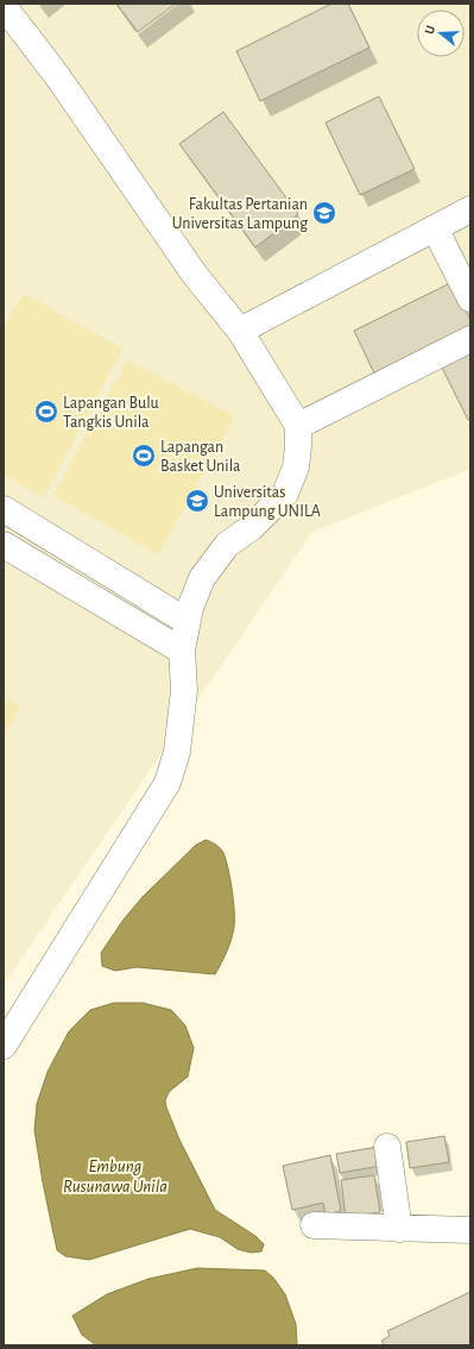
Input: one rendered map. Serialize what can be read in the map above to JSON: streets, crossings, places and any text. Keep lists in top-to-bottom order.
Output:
{
  "water": ["Embung Rusunawa Unila"],
  "places": {
    "school or university": ["Fakultas Pertanian Universitas Lampung", "Universitas Lampung UNILA"],
    "sports": ["Lapangan Bulu Tangkis Unila", "Lapangan Basket Unila"]
  },
  "north": "left"
}
